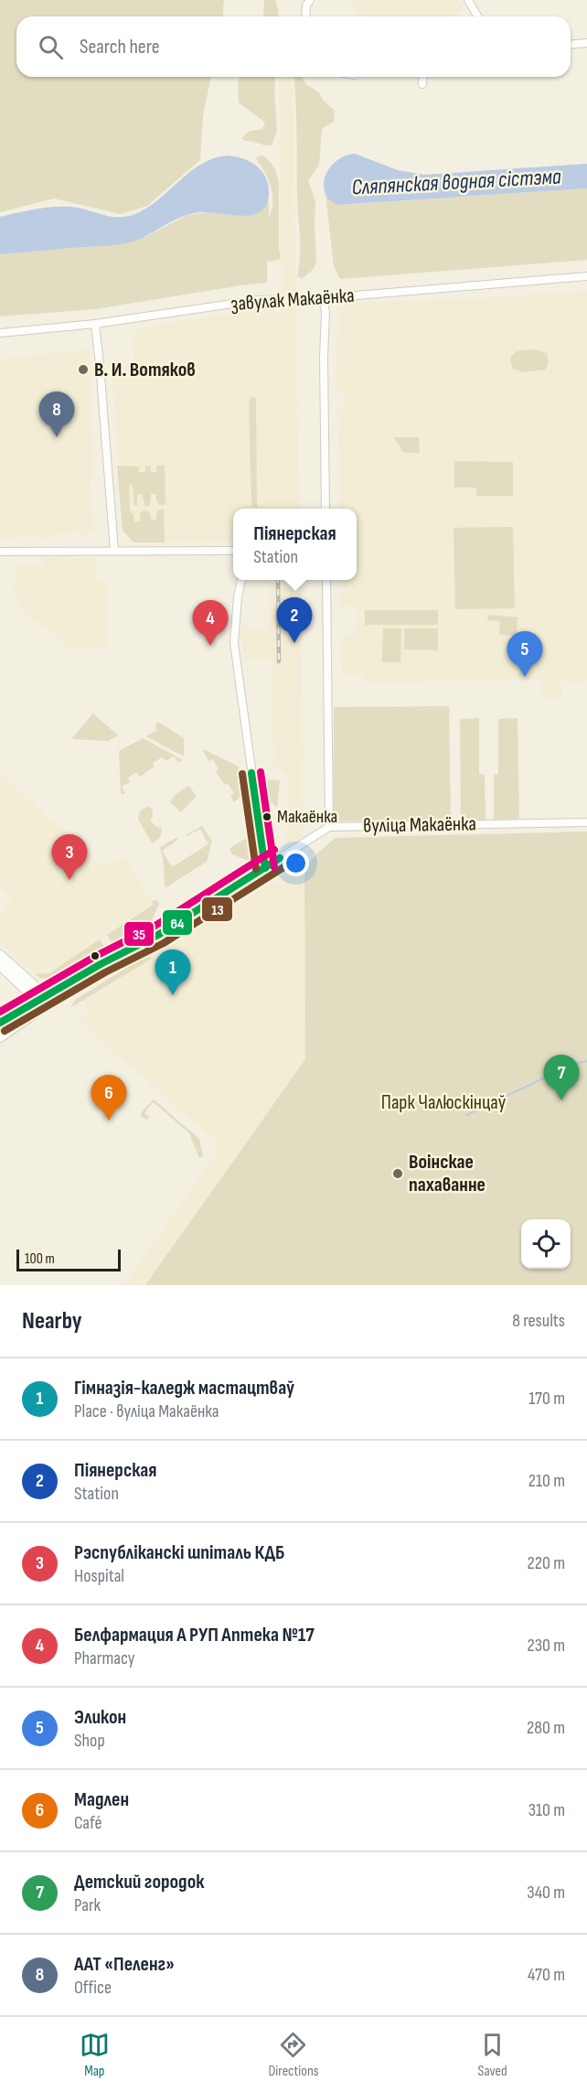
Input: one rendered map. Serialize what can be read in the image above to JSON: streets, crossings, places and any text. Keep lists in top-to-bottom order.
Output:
{
  "streets": {
    "street": ["завулак Макаёнка", "вуліца Макаёнка"]
  },
  "water": ["Сляпянская водная сістэма"],
  "parks": ["Парк Чалюскінцаў"],
  "places": ["В. И. Вотяков", "Макаёнка", "Воінскае пахаванне"],
  "lines": ["transit line 35", "transit line 64", "transit line 13"],
  "scale_bar": "100 m",
  "page": {
    "search": "Search here",
    "pins": [
      "8",
      "2",
      "4",
      "5",
      "3",
      "1",
      "7",
      "6"
    ],
    "popup": ["Піянерская", "Station"],
    "scale": "100 m",
    "heading": ["Nearby", "8 results"],
    "list": [
      {
        "mark": "1",
        "name": "Гімназія-каледж мастацтваў",
        "note": "Place · вуліца Макаёнка",
        "value": "170 m"
      },
      {
        "mark": "2",
        "name": "Піянерская",
        "note": "Station",
        "value": "210 m"
      },
      {
        "mark": "3",
        "name": "Рэспубліканскі шпіталь КДБ",
        "note": "Hospital",
        "value": "220 m"
      },
      {
        "mark": "4",
        "name": "Белфармация А РУП Аптека №17",
        "note": "Pharmacy",
        "value": "230 m"
      },
      {
        "mark": "5",
        "name": "Эликон",
        "note": "Shop",
        "value": "280 m"
      },
      {
        "mark": "6",
        "name": "Мадлен",
        "note": "Café",
        "value": "310 m"
      },
      {
        "mark": "7",
        "name": "Детский городок",
        "note": "Park",
        "value": "340 m"
      },
      {
        "mark": "8",
        "name": "ААТ «Пеленг»",
        "note": "Office",
        "value": "470 m"
      }
    ],
    "nav": ["Map", "Directions", "Saved"]
  }
}
